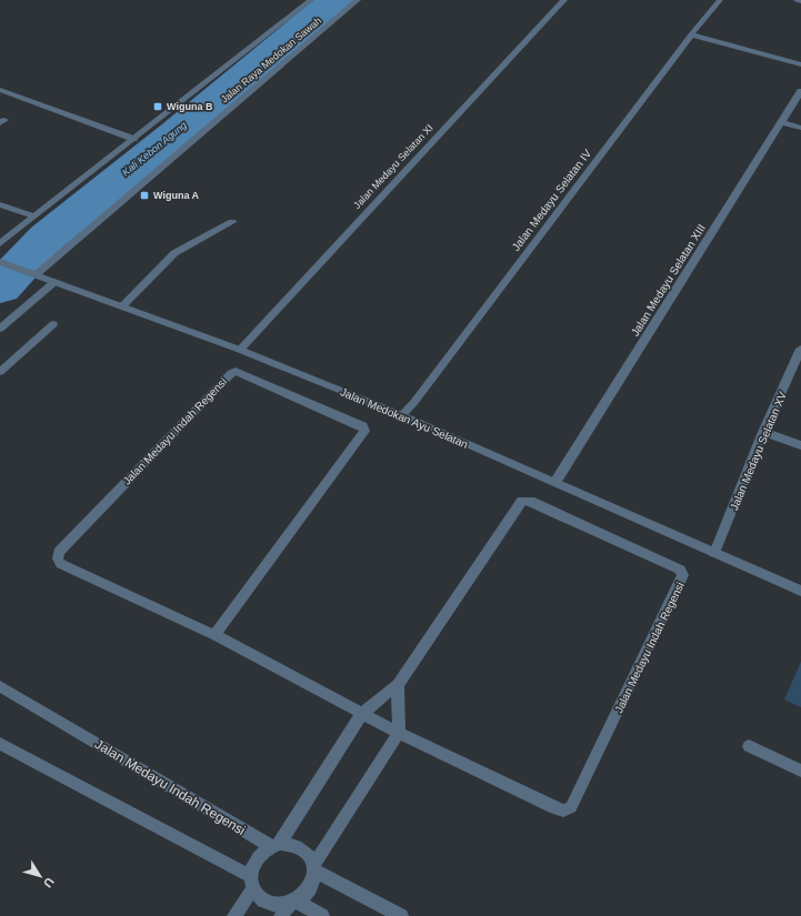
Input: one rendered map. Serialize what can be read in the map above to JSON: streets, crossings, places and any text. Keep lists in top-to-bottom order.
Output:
{
  "streets": {
    "street": [
      "Jalan Raya Medokan Sawah",
      "Jalan Medayu Selatan XI",
      "Jalan Medayu Selatan IV",
      "Jalan Medayu Selatan XIII",
      "Jalan Medokan Ayu Selatan",
      "Jalan Medayu Indah Regensi",
      "Jalan Medayu Selatan XV"
    ]
  },
  "crossings": [
    ["Jalan Raya Medokan Sawah", "Jalan Medokan Ayu Selatan"],
    ["Jalan Medayu Selatan XI", "Jalan Medokan Ayu Selatan"],
    ["Jalan Medayu Selatan IV", "Jalan Medokan Ayu Selatan"],
    ["Jalan Medayu Selatan XIII", "Jalan Medokan Ayu Selatan"],
    ["Jalan Medokan Ayu Selatan", "Jalan Medayu Selatan XV"]
  ],
  "water": ["Kali Kebon Agung"],
  "places": {
    "transit": ["Wiguna B", "Wiguna A"]
  },
  "north": "bottom right"
}
